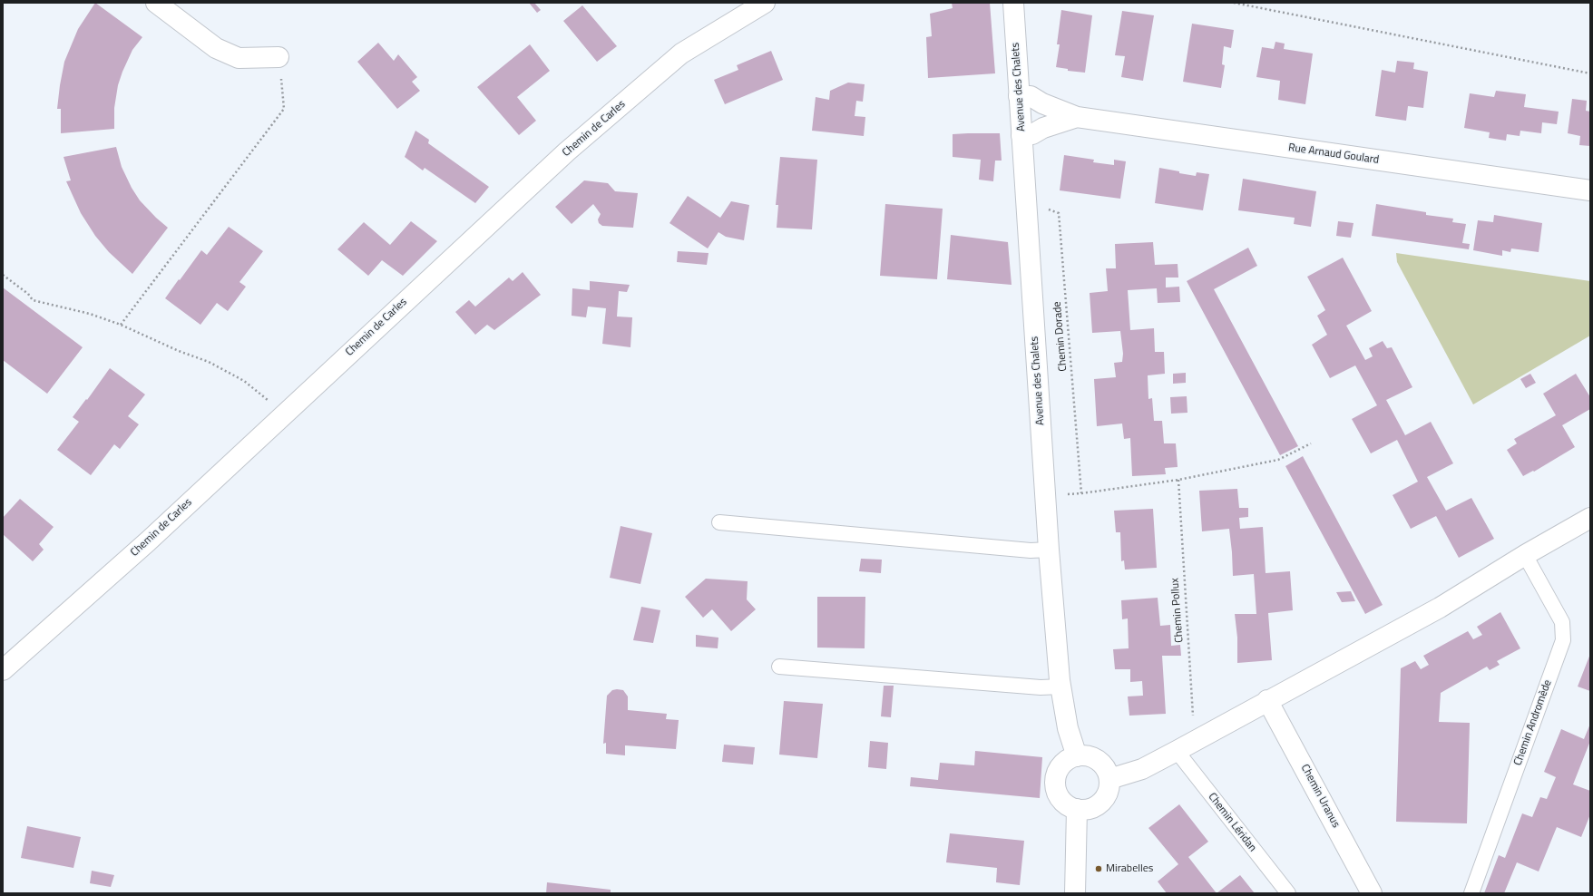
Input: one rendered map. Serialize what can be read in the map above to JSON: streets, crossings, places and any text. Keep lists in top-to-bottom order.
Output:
{
  "streets": {
    "street": [
      "Avenue des Chalets",
      "Chemin de Carles",
      "Rue Arnaud Goulard",
      "Chemin Uranus"
    ],
    "lane": ["Chemin Andromède", "Chemin Léridan"],
    "path": ["Chemin Dorade", "Chemin Pollux"]
  },
  "crossings": [
    ["Avenue des Chalets", "Rue Arnaud Goulard"],
    ["Avenue des Chalets", "Chemin Dorade"]
  ],
  "places": ["Mirabelles"]
}
